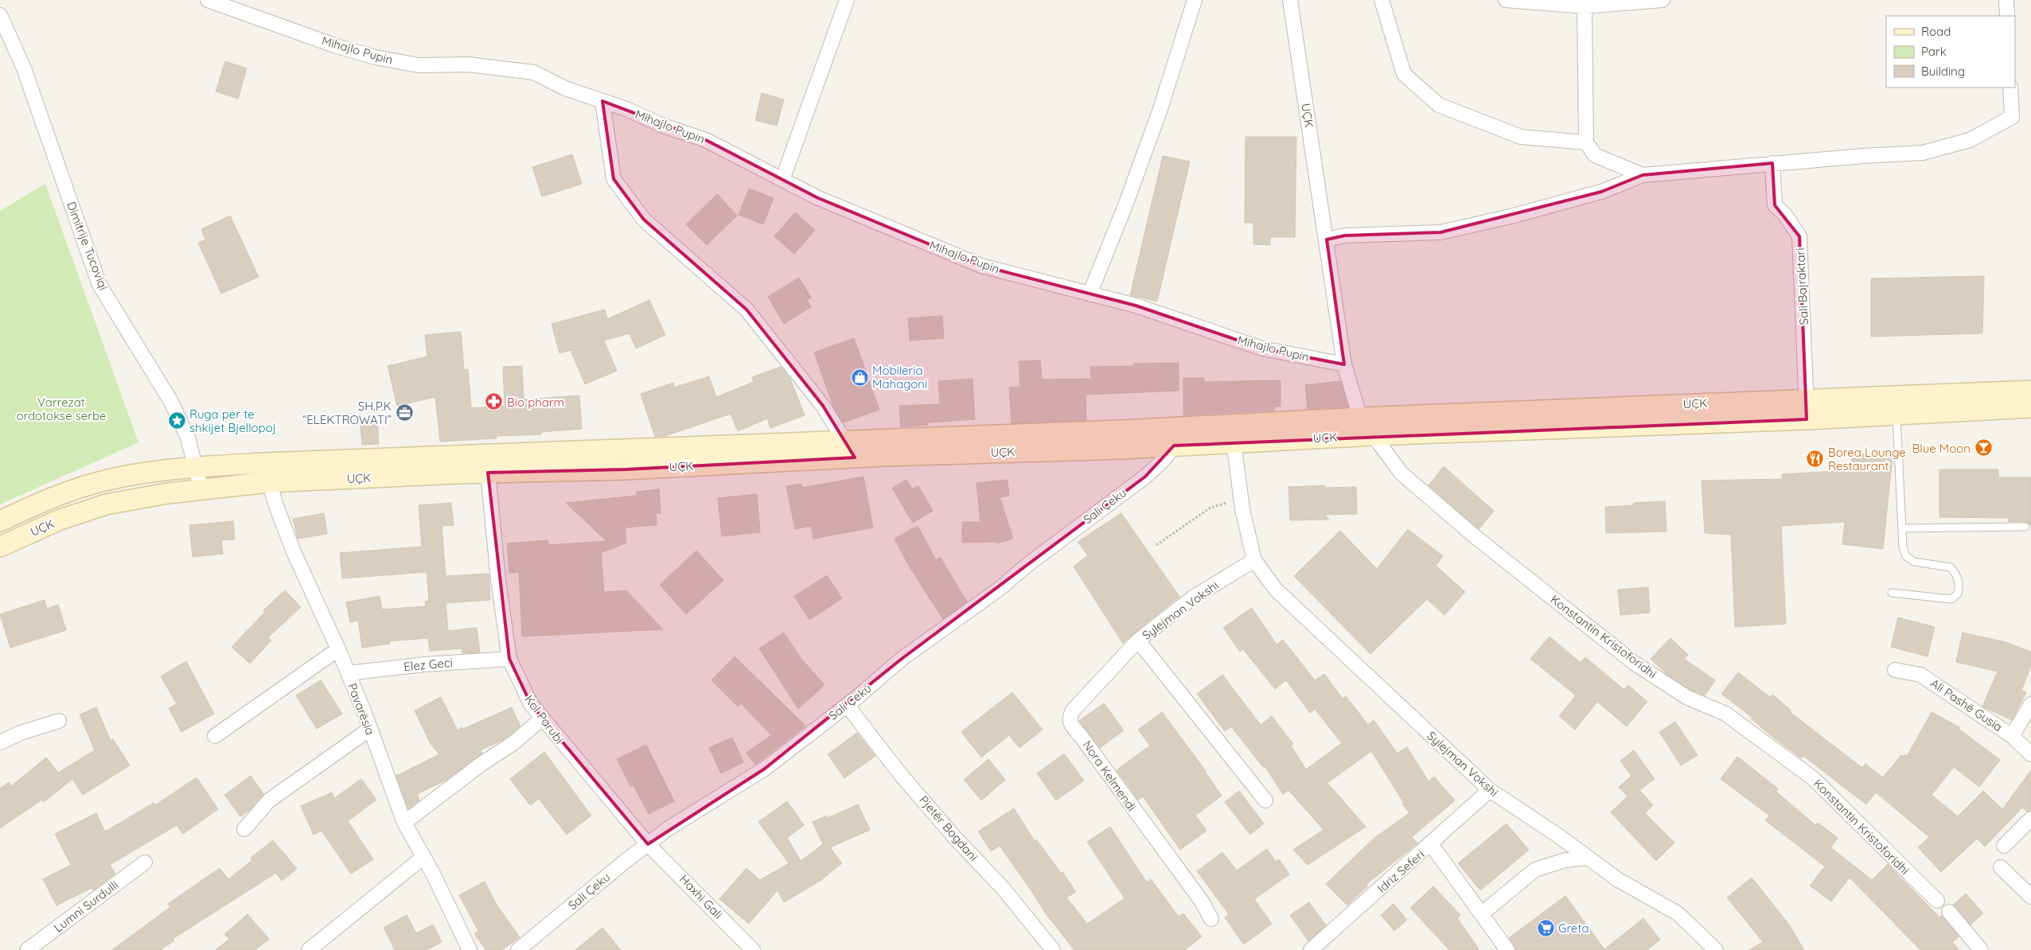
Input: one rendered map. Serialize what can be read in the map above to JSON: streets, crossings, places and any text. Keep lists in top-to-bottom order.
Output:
{
  "streets": {
    "main road": ["UÇK"],
    "street": [
      "Mihajlo Pupin",
      "Dimitrije Tucoviqi",
      "Sali Bajraktari",
      "Sali Çeku",
      "Sylejman Vokshi",
      "Konstantin Kristoforidhi",
      "Elez Geci",
      "Ali Pashë Gusia",
      "Pavarësia",
      "Kol Parubi",
      "Nora Kelmendi",
      "Pjetër Bogdani",
      "Idriz Seferi",
      "Haxhi Gali",
      "Lumni Surdulli"
    ]
  },
  "crossings": [
    ["Mihajlo Pupin", "UÇK"],
    ["UÇK", "Dimitrije Tucoviqi"],
    ["UÇK", "Sali Bajraktari"],
    ["UÇK", "Sali Çeku"],
    ["UÇK", "Sylejman Vokshi"],
    ["UÇK", "Konstantin Kristoforidhi"],
    ["UÇK", "Pavarësia"],
    ["UÇK", "Kol Parubi"],
    ["Sali Çeku", "Kol Parubi"],
    ["Sali Çeku", "Pjetër Bogdani"],
    ["Sali Çeku", "Haxhi Gali"],
    ["Sylejman Vokshi", "Nora Kelmendi"],
    ["Sylejman Vokshi", "Idriz Seferi"],
    ["Elez Geci", "Pavarësia"],
    ["Elez Geci", "Kol Parubi"],
    ["Kol Parubi", "Haxhi Gali"]
  ],
  "parks": ["Varrezat ordotokse serbe"],
  "places": {
    "shop": ["Mobileria Mahagoni"],
    "pharmacy": ["Bio pharm"],
    "office": ["SH.P.K “ELEKTROWATI”"],
    "place": ["Ruga per te shkijet Bjellopoj"],
    "bar": ["Blue Moon"],
    "restaurant": ["Borea Lounge Restaurant"],
    "supermarket": ["Greta"]
  },
  "legend": ["Road", "Park", "Building"]
}
